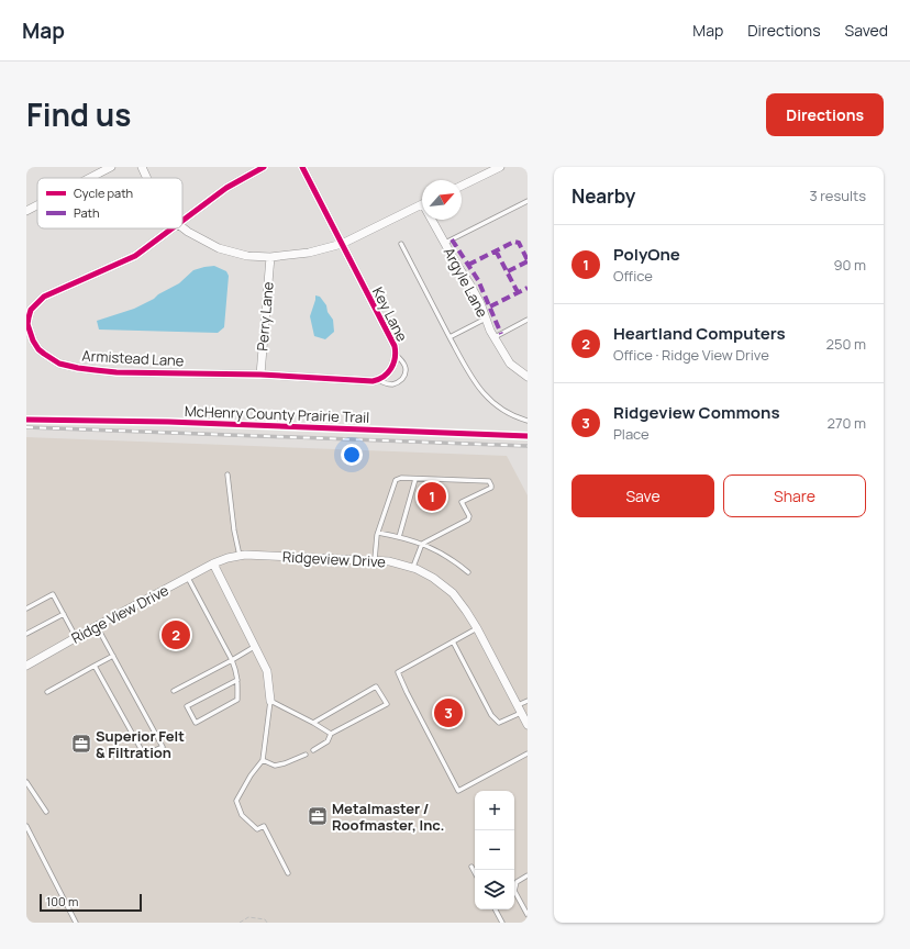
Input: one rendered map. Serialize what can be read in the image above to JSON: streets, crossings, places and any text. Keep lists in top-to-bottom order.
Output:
{
  "streets": {
    "street": [
      "Argyle Lane",
      "Key Lane",
      "Perry Lane",
      "Armistead Lane",
      "Ridgeview Drive",
      "Ridge View Drive"
    ],
    "cycle path": ["McHenry County Prairie Trail"]
  },
  "crossings": [
    ["Key Lane", "Perry Lane"],
    ["Key Lane", "Armistead Lane"],
    ["Perry Lane", "Armistead Lane"],
    ["Ridgeview Drive", "Ridge View Drive"]
  ],
  "places": {
    "office": ["Superior Felt & Filtration", "Metalmaster / Roofmaster, Inc."]
  },
  "legend": ["Cycle path", "Path"],
  "scale_bar": "100 m",
  "north": "top right",
  "page": {
    "header": "Map",
    "nav": ["Map", "Directions", "Saved"],
    "title": "Find us",
    "buttons": [
      "Directions",
      ["Save", "Share"]
    ],
    "heading": ["Nearby", "3 results"],
    "list": [
      {
        "mark": "1",
        "name": "PolyOne",
        "note": "Office",
        "value": "90 m"
      },
      {
        "mark": "2",
        "name": "Heartland Computers",
        "note": "Office · Ridge View Drive",
        "value": "250 m"
      },
      {
        "mark": "3",
        "name": "Ridgeview Commons",
        "note": "Place",
        "value": "270 m"
      }
    ],
    "pins": ["1", "2", "3"],
    "map_buttons": ["+", "−"],
    "scale": "100 m"
  }
}
